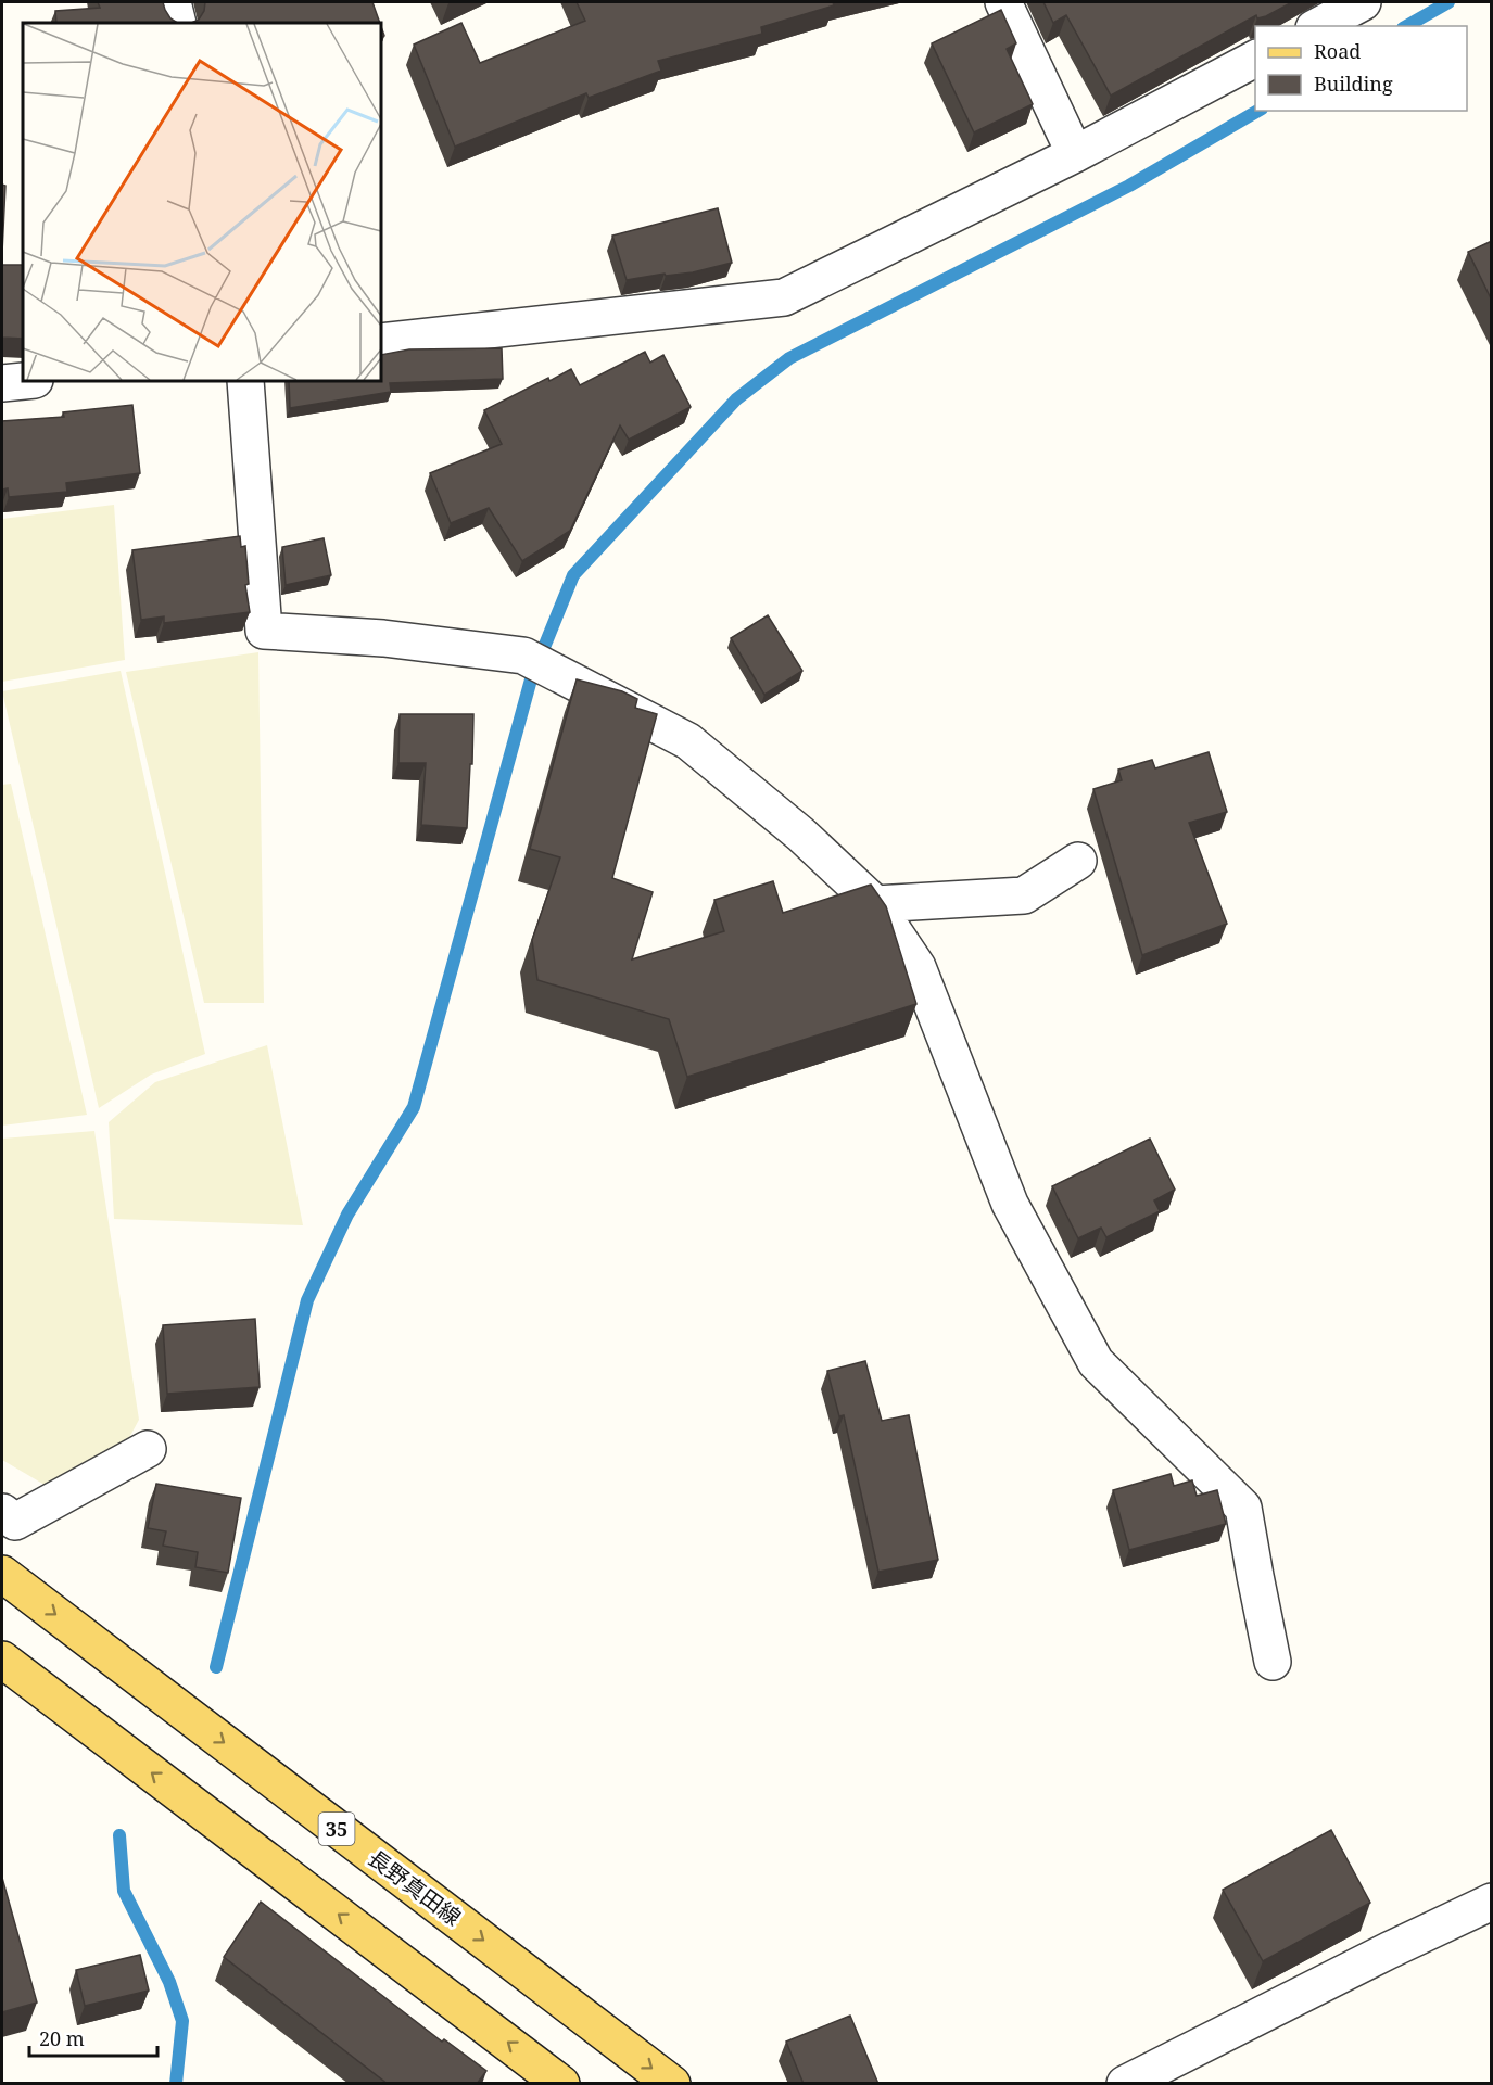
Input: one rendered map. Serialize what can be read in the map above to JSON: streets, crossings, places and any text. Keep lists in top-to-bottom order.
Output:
{
  "streets": {
    "main road": ["35", "長野真田線"]
  },
  "legend": ["Road", "Building"],
  "scale_bar": "20 m"
}
